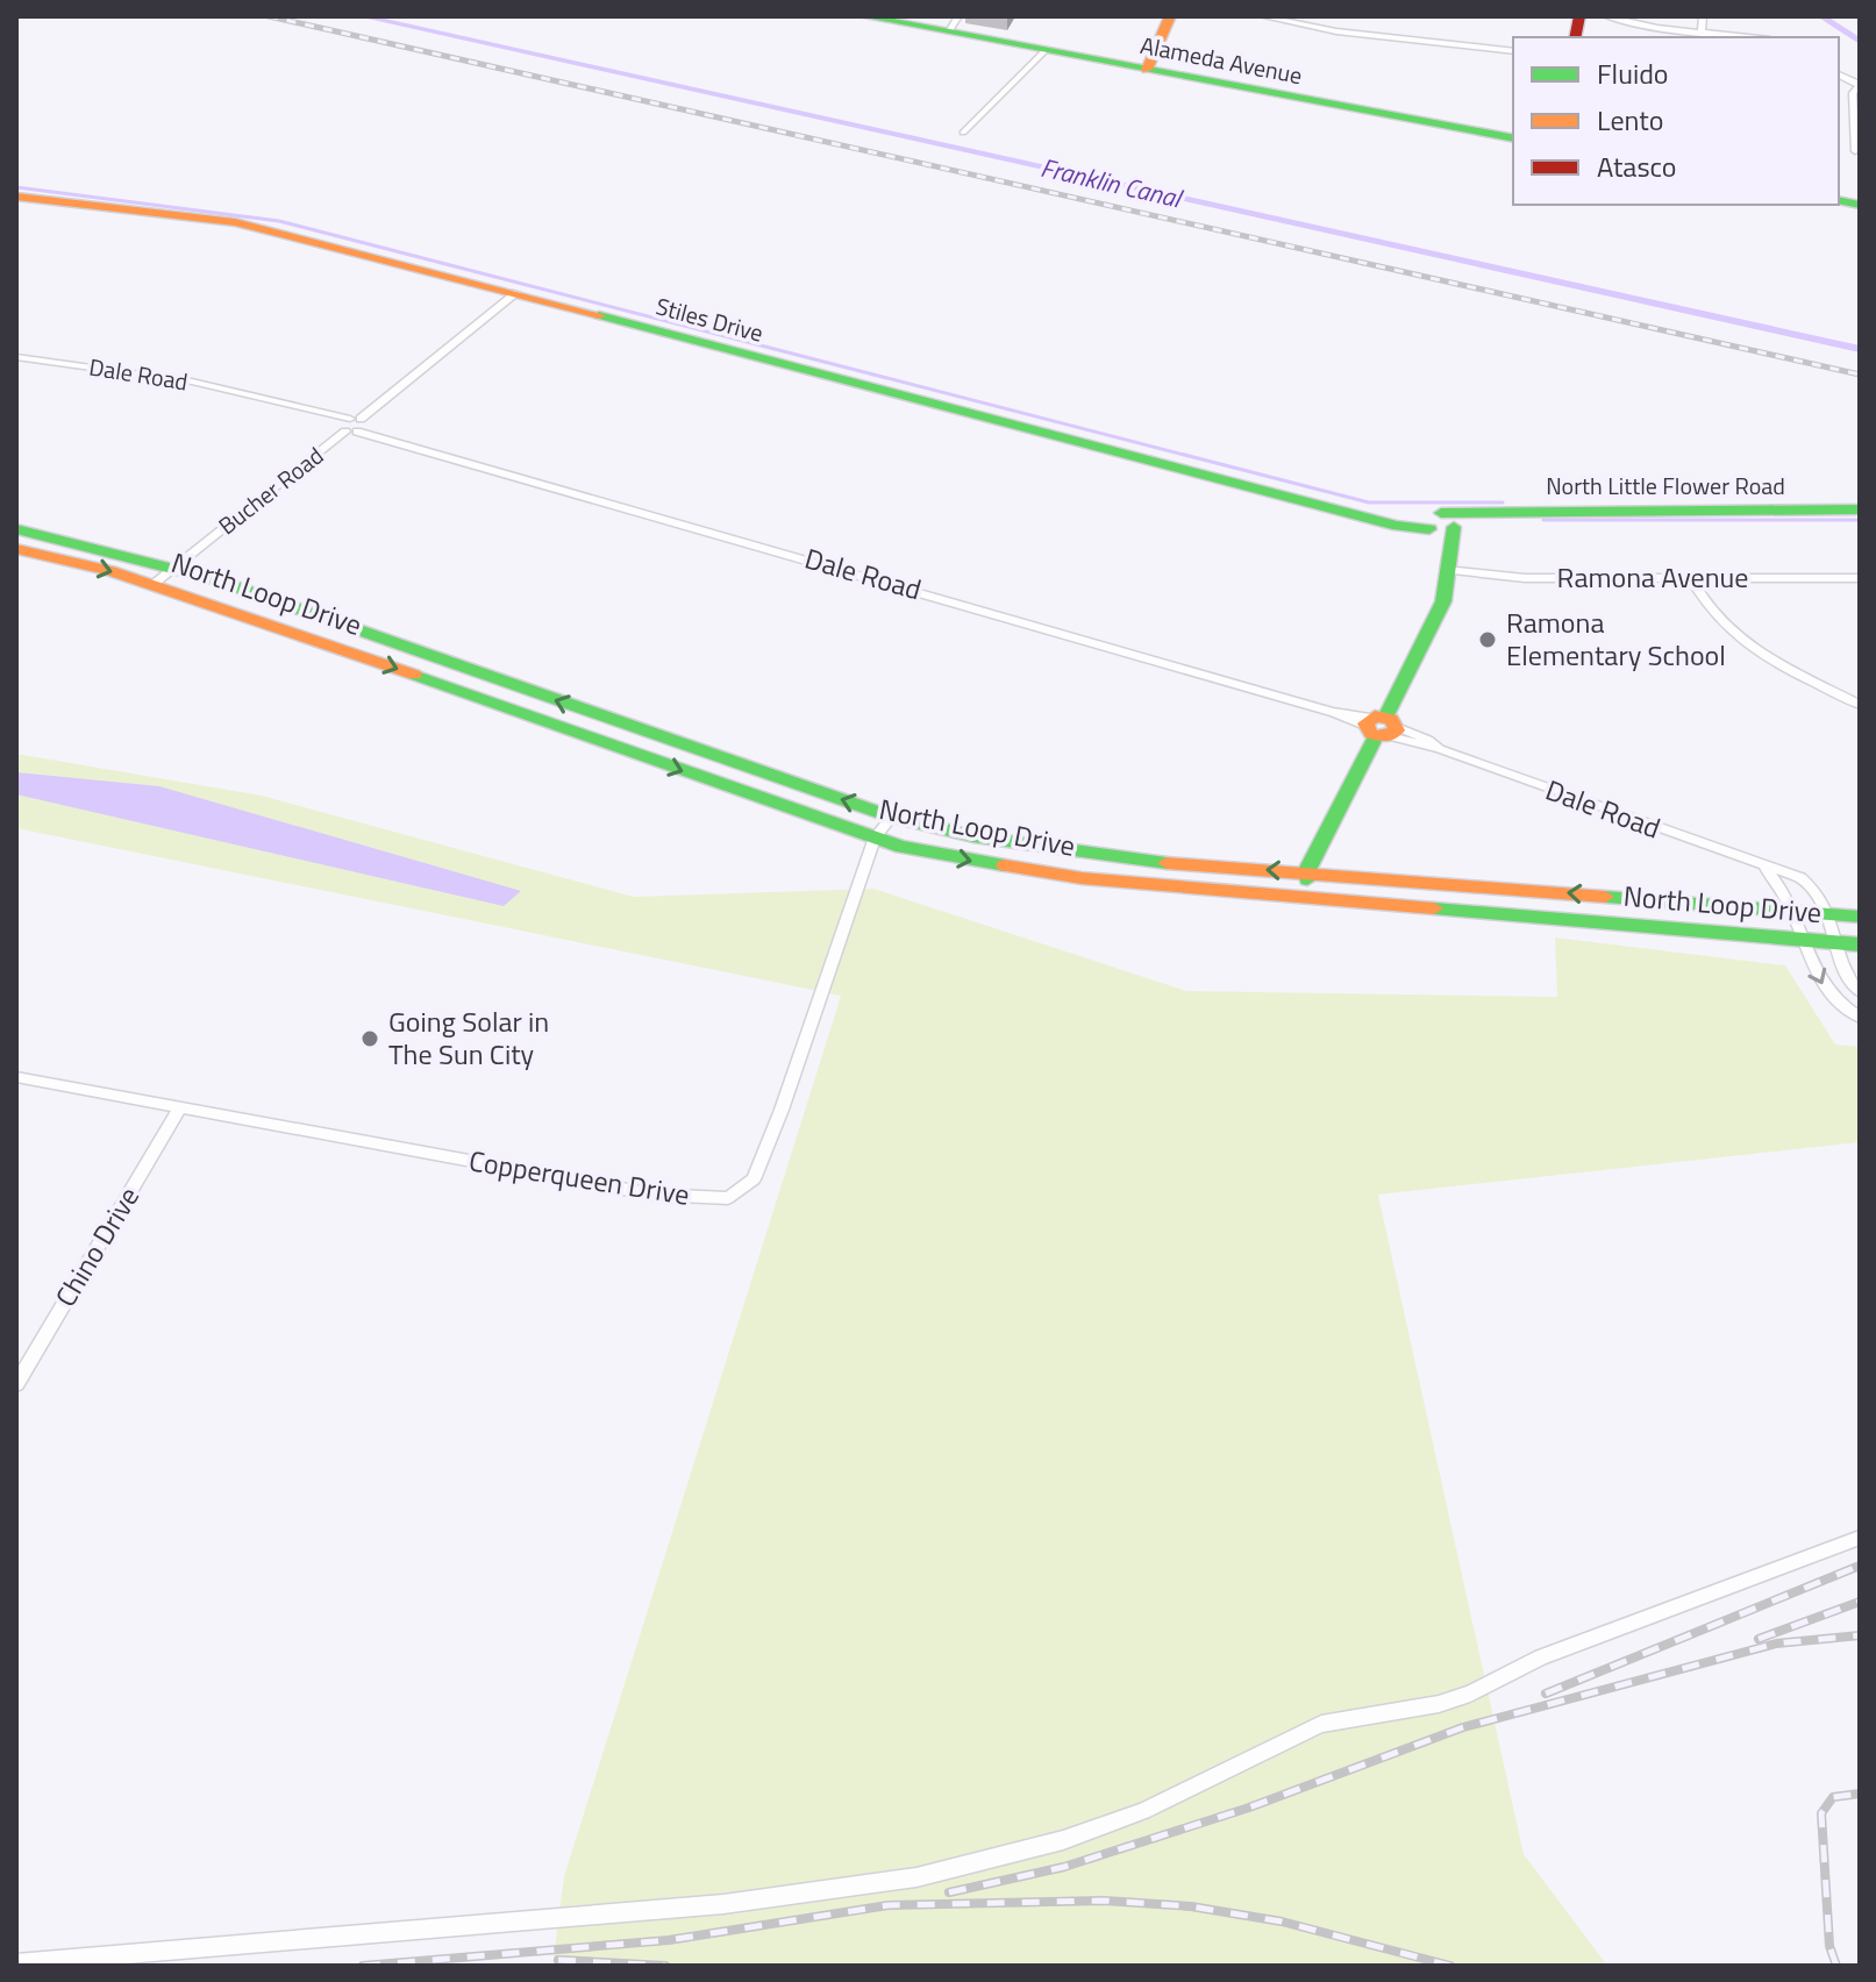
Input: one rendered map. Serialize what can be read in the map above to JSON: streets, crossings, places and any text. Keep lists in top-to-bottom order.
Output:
{
  "streets": {
    "main road": [
      "Alameda Avenue",
      "Stiles Drive",
      "North Little Flower Road",
      "North Loop Drive"
    ],
    "street": [
      "Dale Road",
      "Bucher Road",
      "Ramona Avenue",
      "Copperqueen Drive",
      "Chino Drive"
    ]
  },
  "crossings": [
    ["Stiles Drive", "North Little Flower Road"],
    ["Stiles Drive", "Bucher Road"],
    ["Dale Road", "Bucher Road"],
    ["Dale Road", "North Loop Drive"],
    ["Bucher Road", "North Loop Drive"],
    ["North Loop Drive", "Copperqueen Drive"],
    ["Copperqueen Drive", "Chino Drive"]
  ],
  "water": ["Franklin Canal"],
  "places": ["Ramona Elementary School", "Going Solar in The Sun City"],
  "legend": ["Fluido", "Lento", "Atasco"]
}
